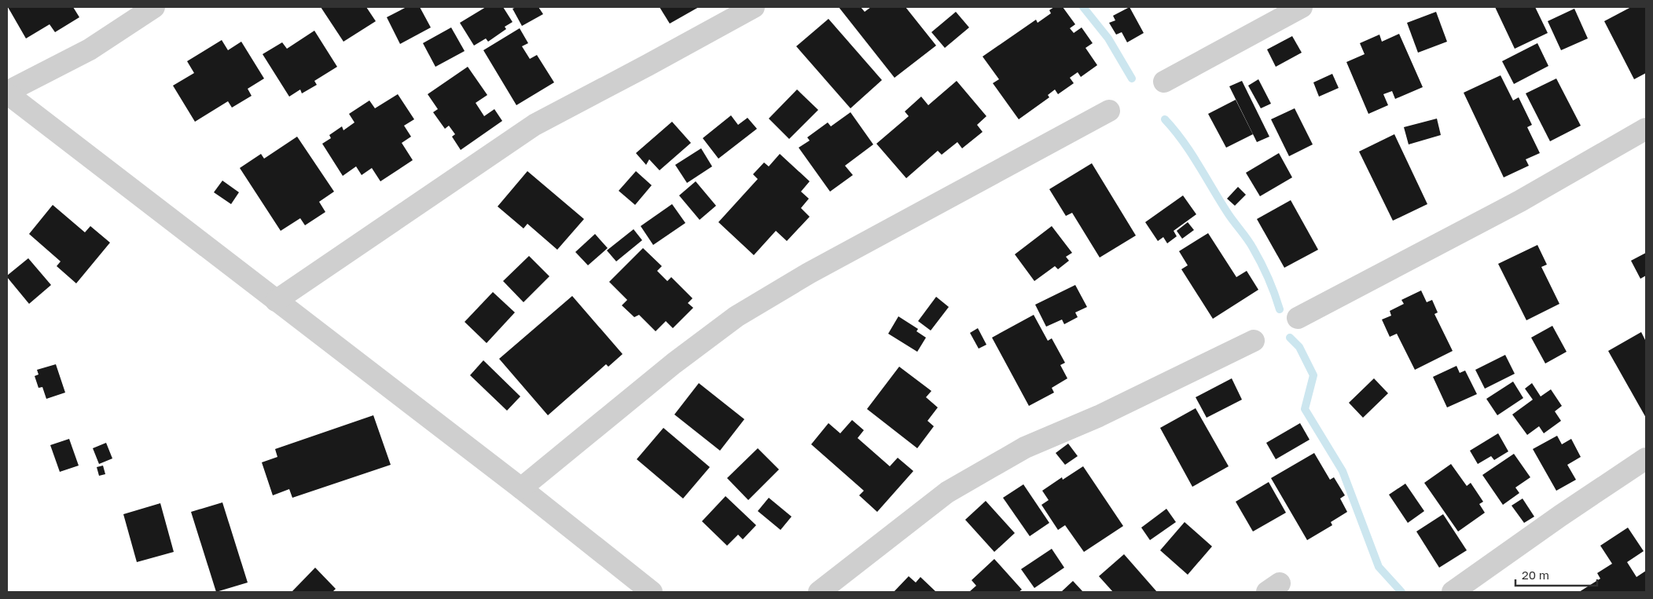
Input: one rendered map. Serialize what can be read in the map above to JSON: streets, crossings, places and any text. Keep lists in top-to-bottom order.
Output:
{
  "scale_bar": "20 m"
}
